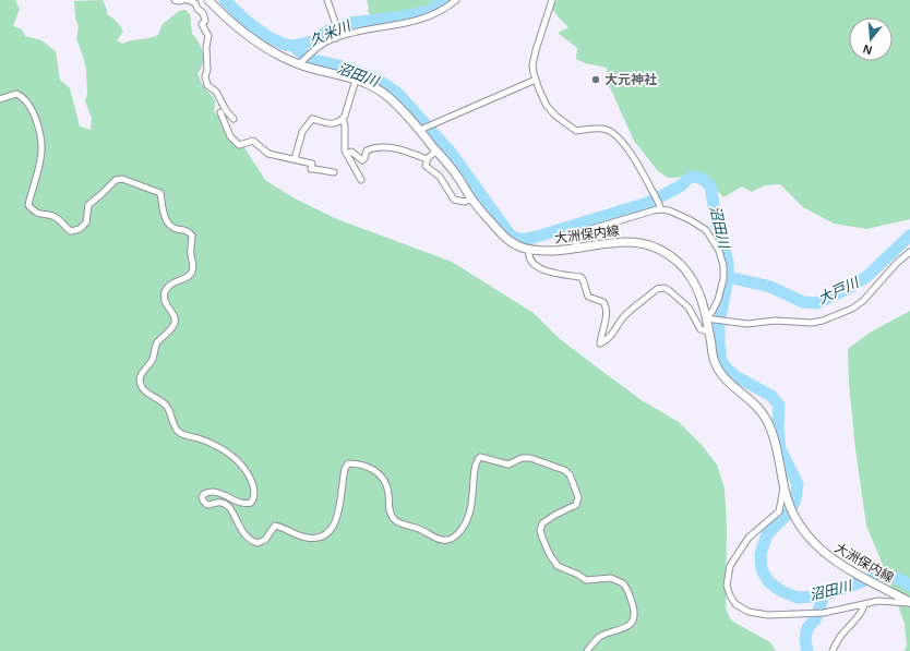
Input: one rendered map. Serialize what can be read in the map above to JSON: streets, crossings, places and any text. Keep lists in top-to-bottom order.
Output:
{
  "streets": {
    "main road": ["大洲保内線"]
  },
  "water": ["久米川", "沼田川", "大戸川"],
  "places": ["大元神社"],
  "north": "bottom"
}
